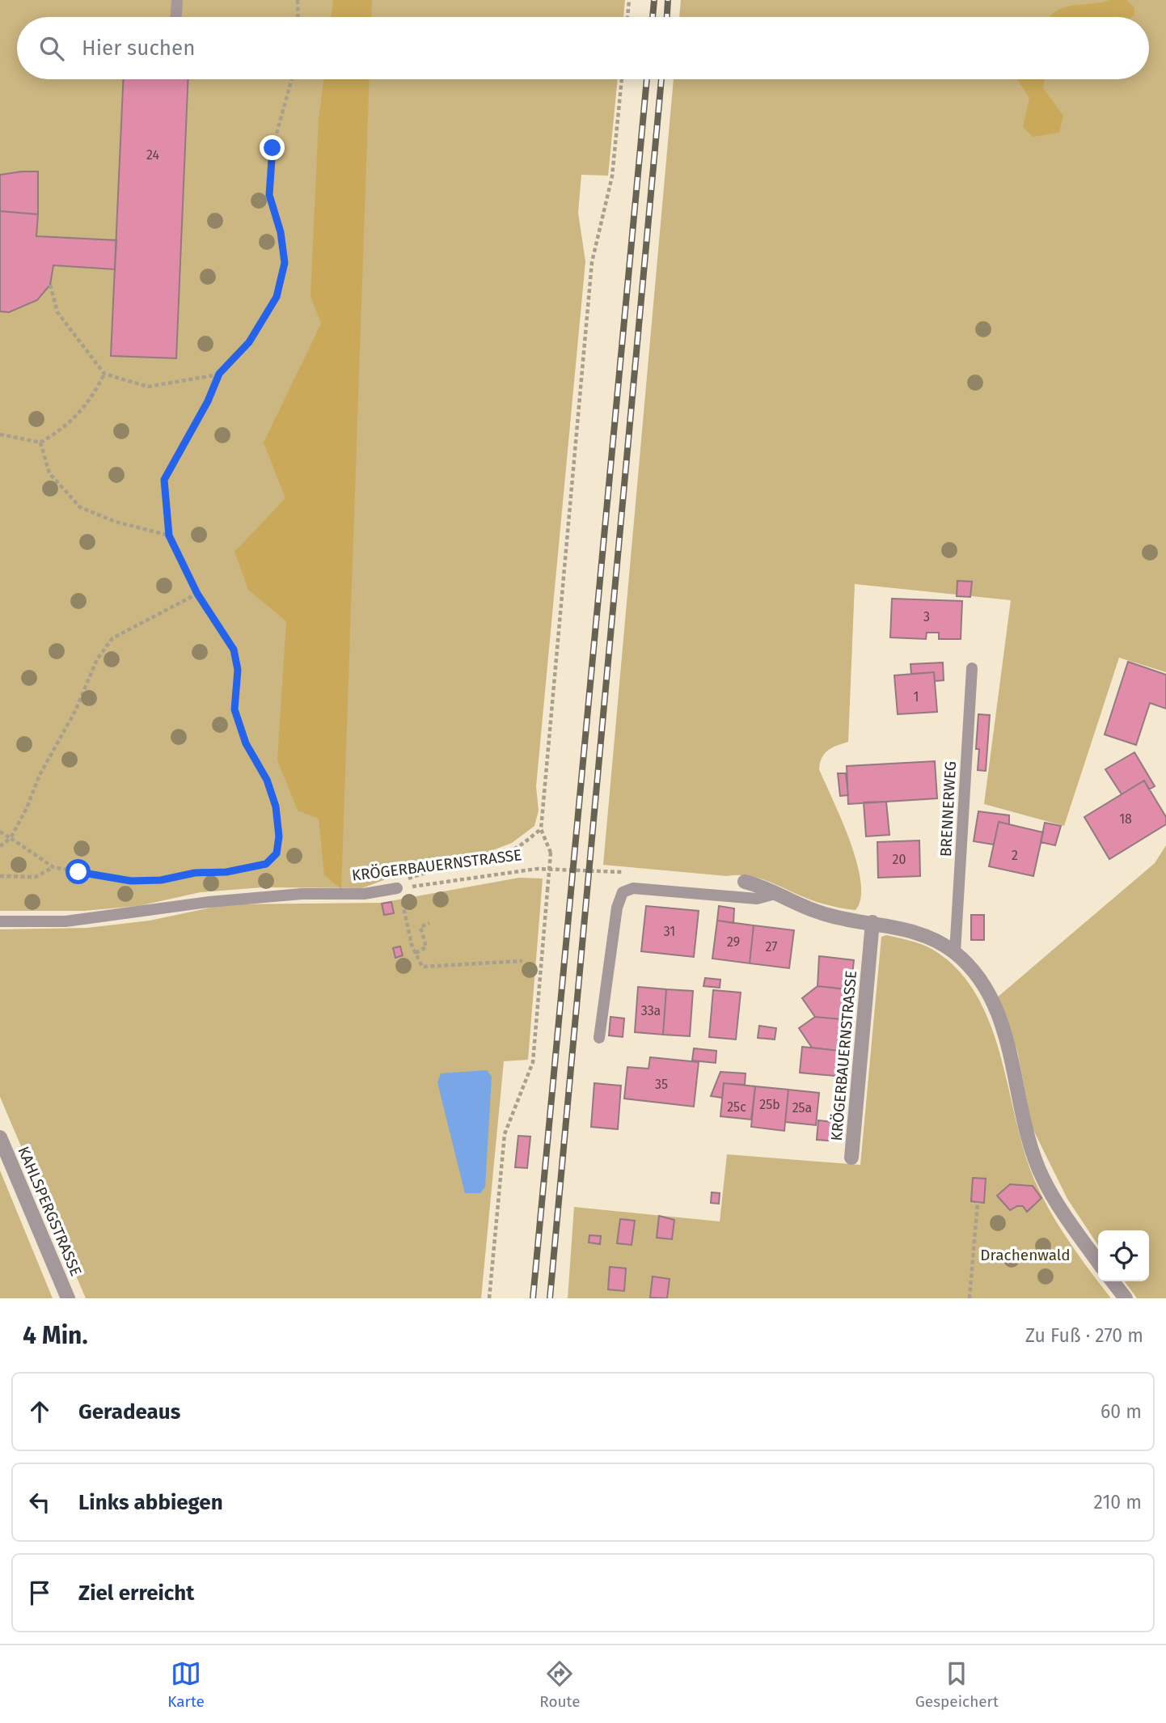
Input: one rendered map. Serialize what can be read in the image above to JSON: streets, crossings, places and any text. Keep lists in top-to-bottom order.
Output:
{
  "streets": {
    "street": ["KRÖGERBAUERNSTRASSE", "KAHLSPERGSTRASSE"],
    "lane": ["BRENNERWEG"]
  },
  "parks": ["Drachenwald"],
  "house_numbers": [
    "24",
    "3",
    "1",
    "18",
    "2",
    "20",
    "31",
    "29",
    "27",
    "33a",
    "35",
    "25b",
    "25c",
    "25a"
  ],
  "page": {
    "search": "Hier suchen",
    "heading": ["4 Min.", "Zu Fuß · 270 m"],
    "list": [
      ["Geradeaus", "60 m"],
      ["Links abbiegen", "210 m"],
      "Ziel erreicht"
    ],
    "nav": ["Karte", "Route", "Gespeichert"]
  }
}
